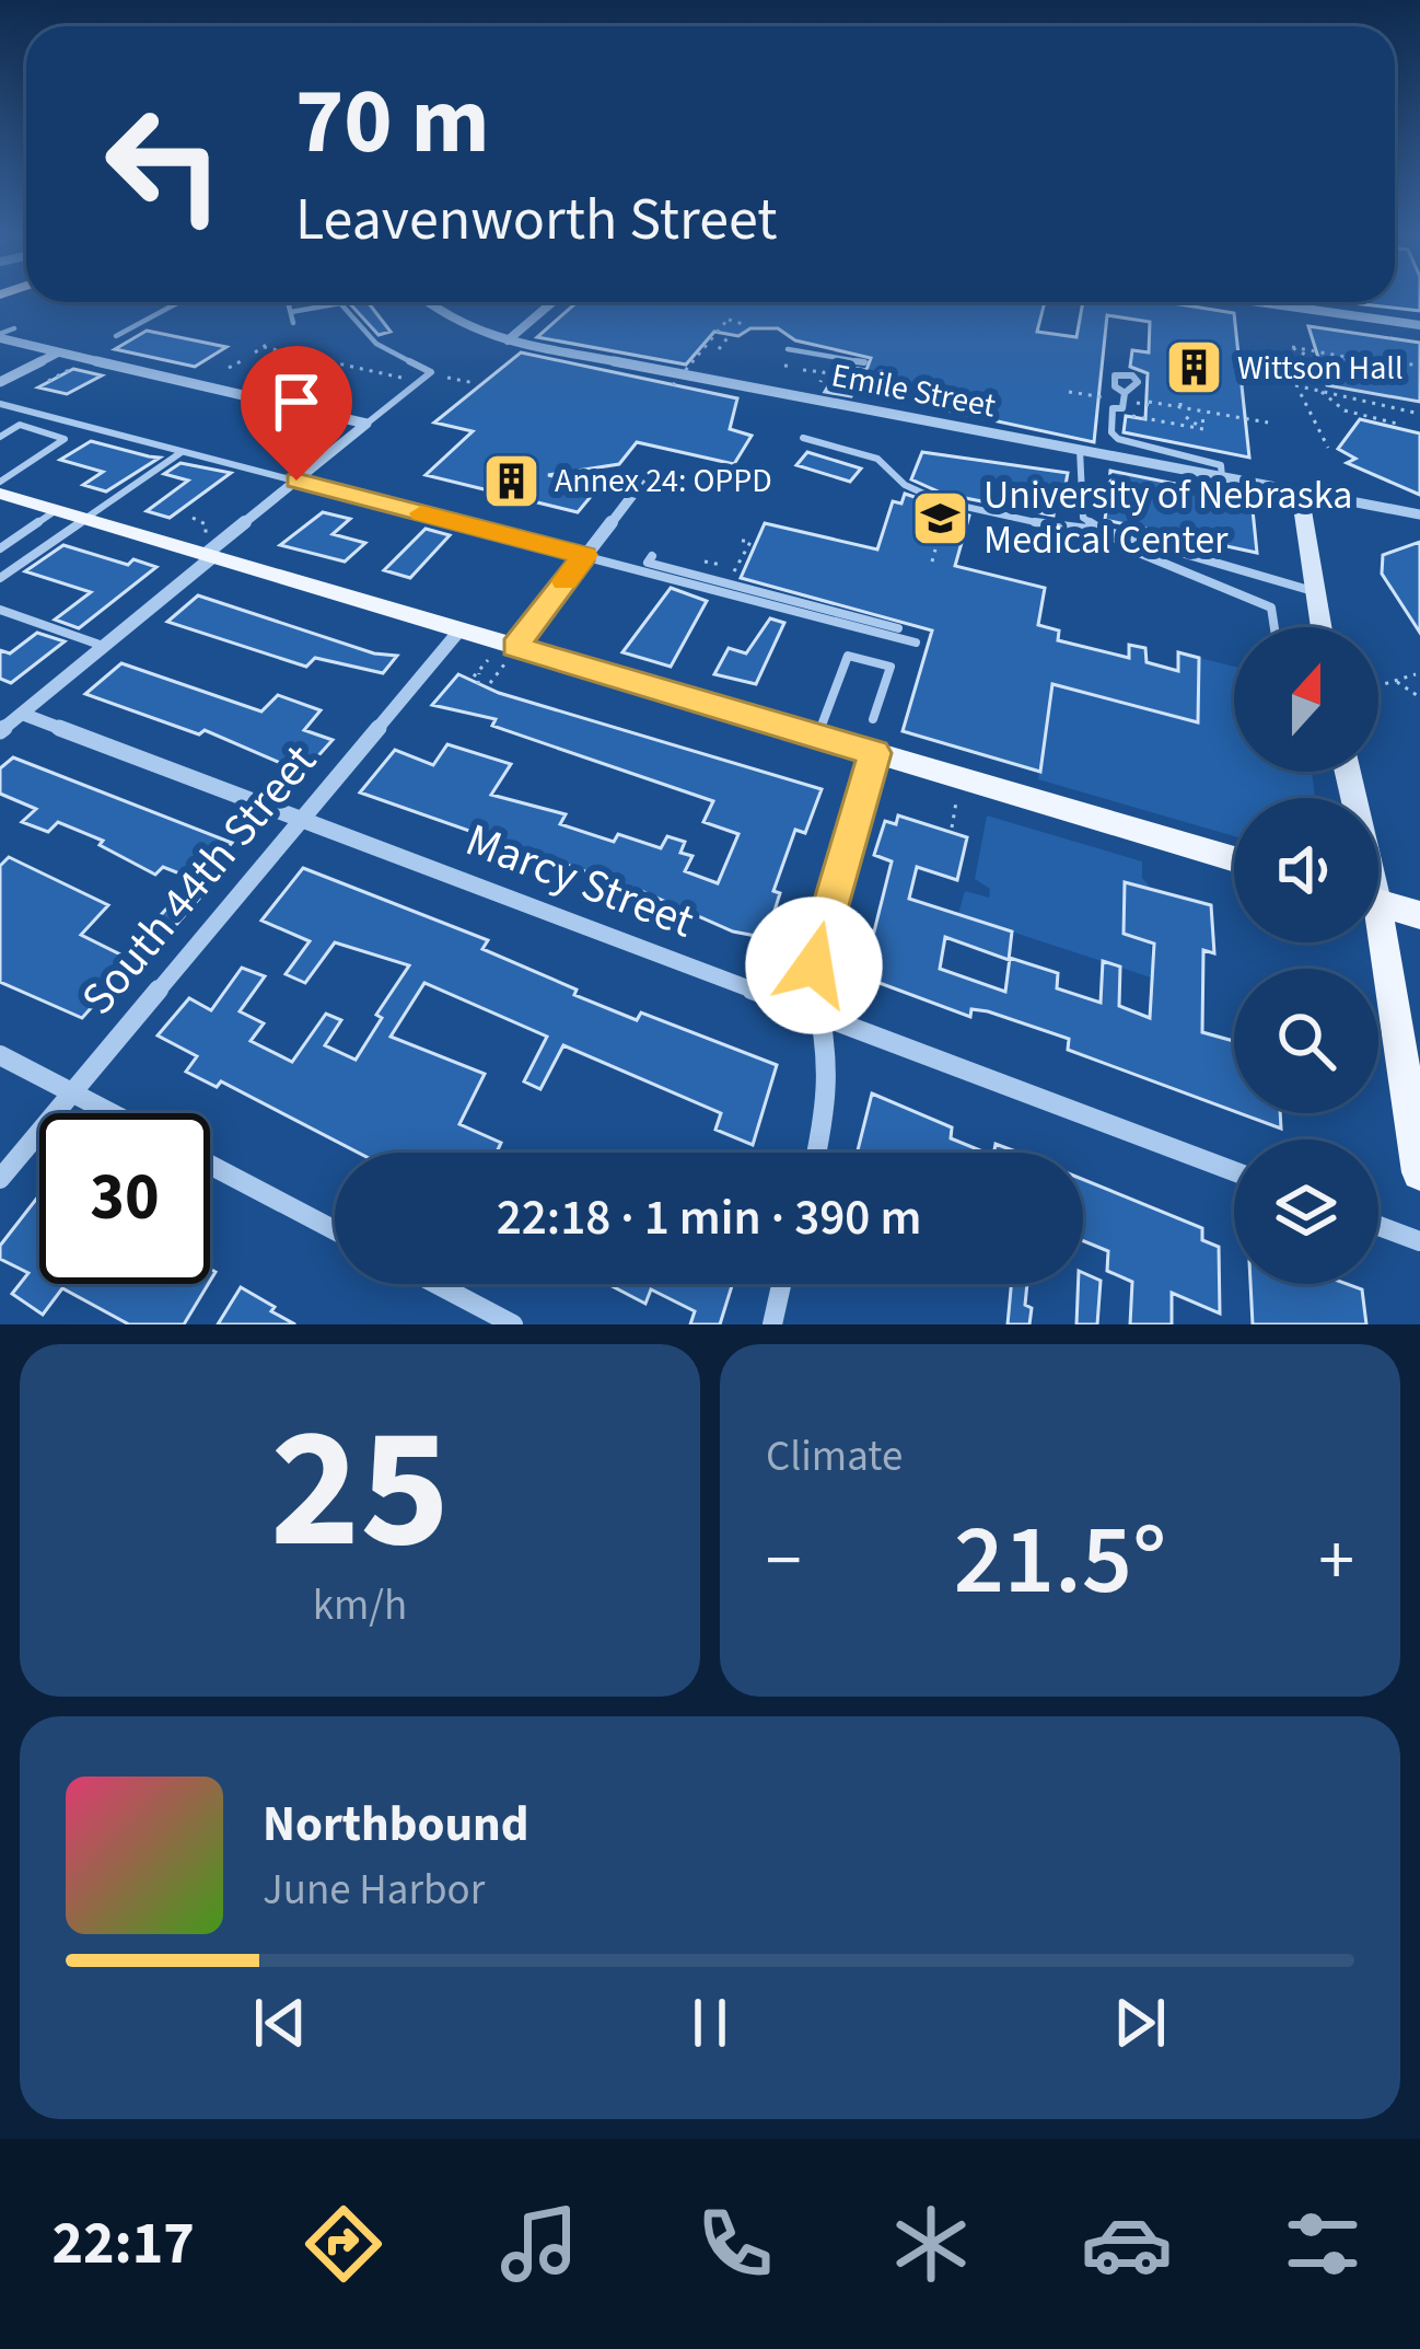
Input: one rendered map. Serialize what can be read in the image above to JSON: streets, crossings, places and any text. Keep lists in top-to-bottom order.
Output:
{
  "streets": {
    "street": ["Emile Street", "South 44th Street", "Marcy Street"]
  },
  "crossings": [
    ["South 44th Street", "Marcy Street"]
  ],
  "places": {
    "building": ["Wittson Hall", "Annex 24: OPPD"],
    "school or university": ["University of Nebraska Medical Center"]
  },
  "north": "top",
  "page": {
    "turn": ["70 m", "Leavenworth Street"],
    "limit": "30",
    "trip": "22:18 · 1 min · 390 m",
    "tile": [
      ["25", "km/h"],
      "Climate"
    ],
    "heat": ["−", "21.5°", "+"],
    "song": ["Northbound", "June Harbor"],
    "tabs": "22:17"
  }
}
